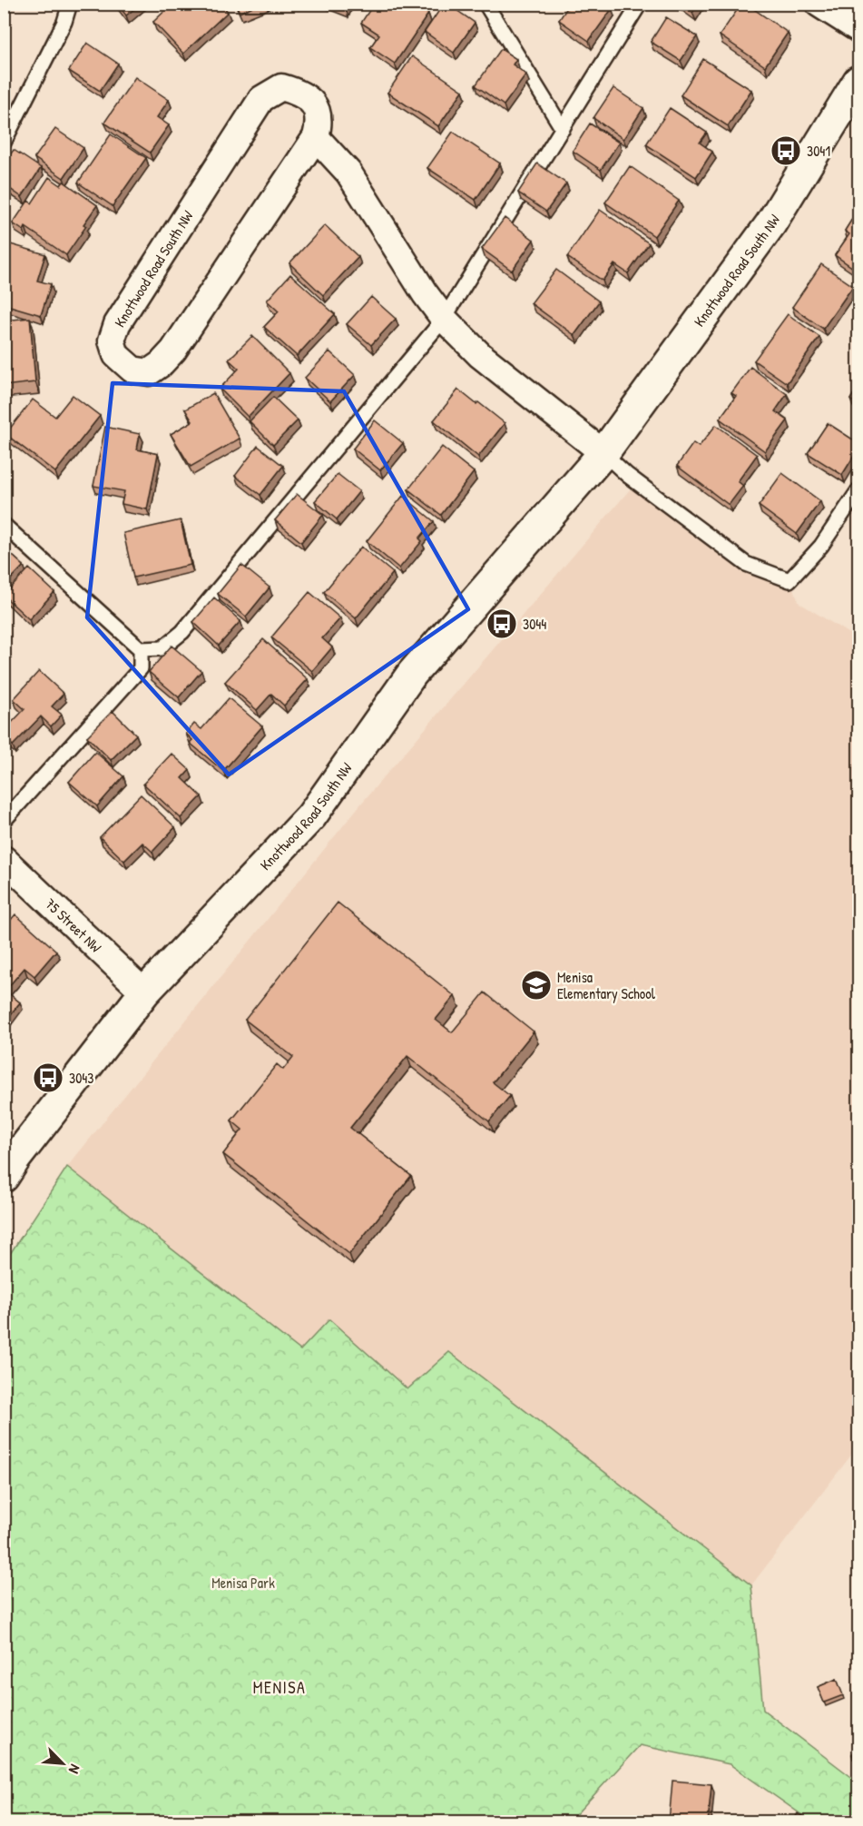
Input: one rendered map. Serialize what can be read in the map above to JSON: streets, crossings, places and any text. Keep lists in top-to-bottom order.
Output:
{
  "streets": {
    "street": ["Knottwood Road South NW", "75 Street NW"]
  },
  "crossings": [
    ["Knottwood Road South NW", "75 Street NW"]
  ],
  "districts": ["MENISA"],
  "parks": ["Menisa Park"],
  "places": {
    "bus stop": ["3041", "3044", "3043"],
    "school or university": ["Menisa Elementary School"]
  },
  "north": "bottom right"
}
